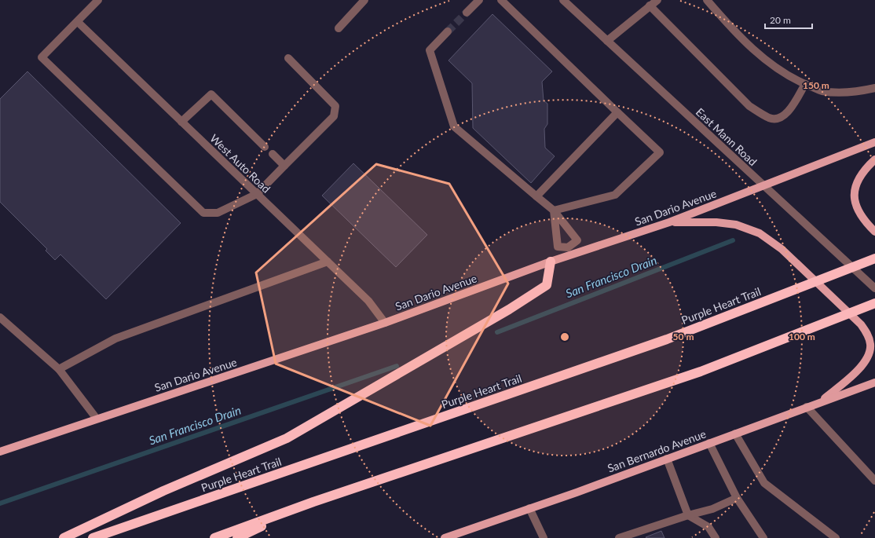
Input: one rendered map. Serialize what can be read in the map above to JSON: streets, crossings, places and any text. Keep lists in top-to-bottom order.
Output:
{
  "streets": {
    "highway": ["Purple Heart Trail"],
    "main road": ["San Dario Avenue", "San Bernardo Avenue"],
    "street": ["East Mann Road", "West Auto Road"]
  },
  "crossings": [
    ["East Mann Road", "San Dario Avenue"],
    ["West Auto Road", "San Dario Avenue"]
  ],
  "water": ["San Francisco Drain"],
  "scale_bar": "20 m",
  "rings": ["150 m", "50 m", "100 m"]
}
